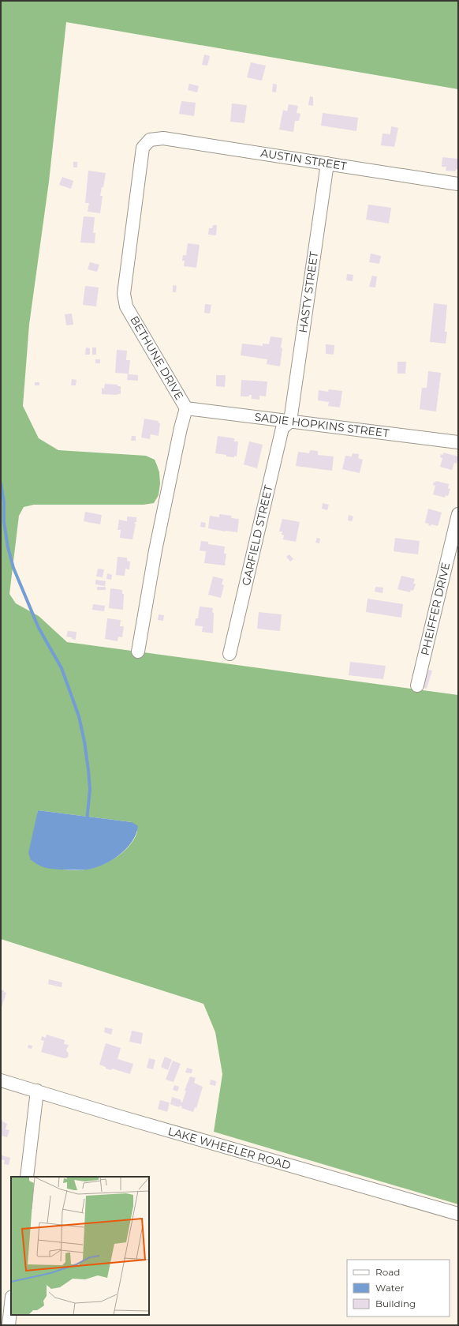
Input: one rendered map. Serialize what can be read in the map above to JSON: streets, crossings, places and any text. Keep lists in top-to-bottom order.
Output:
{
  "streets": {
    "street": [
      "AUSTIN STREET",
      "HASTY STREET",
      "BETHUNE DRIVE",
      "SADIE HOPKINS STREET",
      "GARFIELD STREET",
      "PHEIFFER DRIVE",
      "LAKE WHEELER ROAD"
    ]
  },
  "crossings": [
    ["AUSTIN STREET", "HASTY STREET"],
    ["AUSTIN STREET", "BETHUNE DRIVE"],
    ["HASTY STREET", "SADIE HOPKINS STREET"],
    ["HASTY STREET", "GARFIELD STREET"],
    ["BETHUNE DRIVE", "SADIE HOPKINS STREET"],
    ["SADIE HOPKINS STREET", "GARFIELD STREET"]
  ],
  "legend": ["Road", "Water", "Building"]
}
